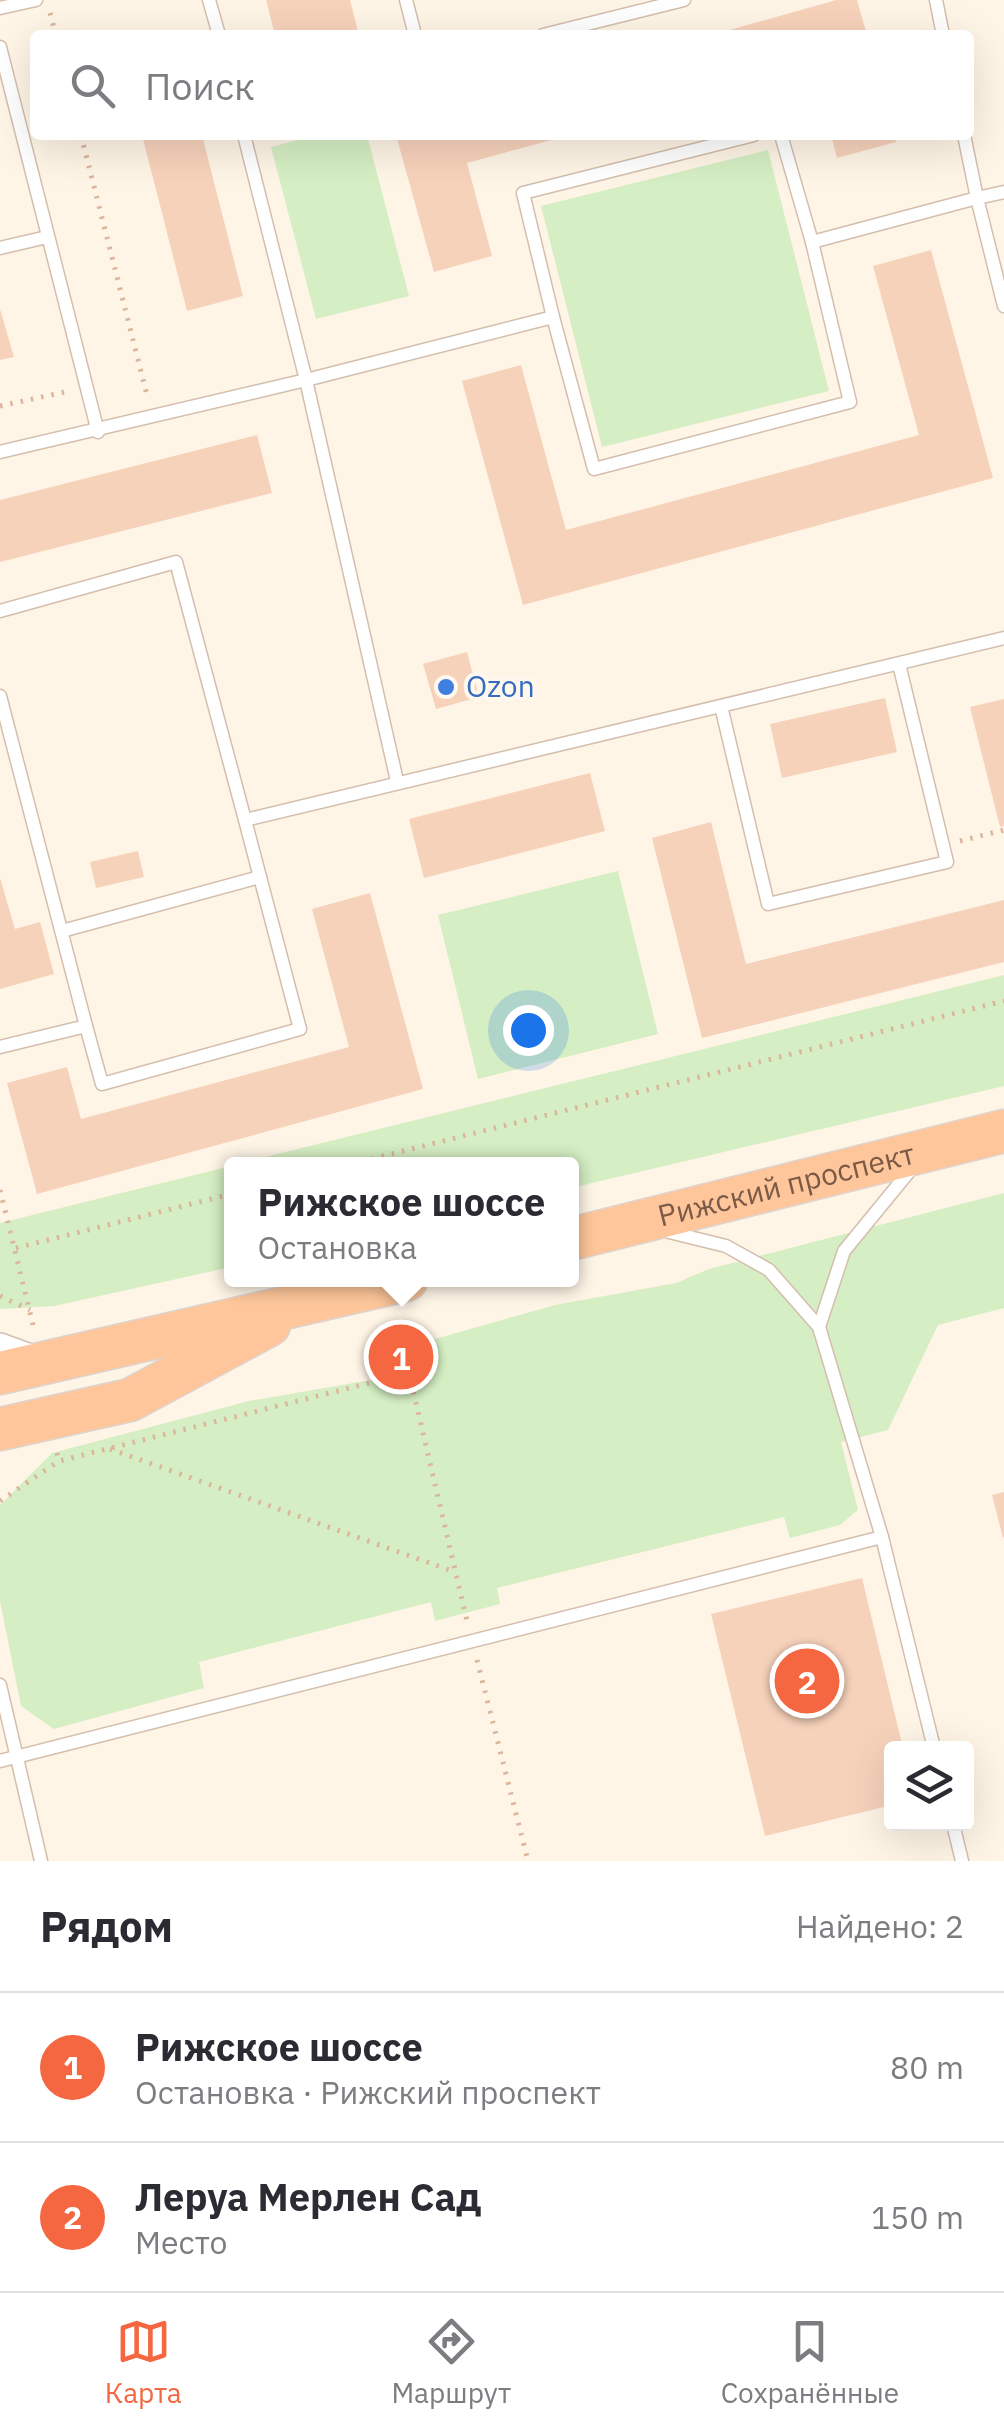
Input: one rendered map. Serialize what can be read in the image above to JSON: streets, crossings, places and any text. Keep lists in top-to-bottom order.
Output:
{
  "streets": {
    "highway": ["Рижский проспект"]
  },
  "places": ["Ozon"],
  "page": {
    "search": "Поиск",
    "popup": ["Рижское шоссе", "Остановка"],
    "pins": ["1", "2"],
    "heading": ["Рядом", "Найдено: 2"],
    "list": [
      {
        "mark": "1",
        "name": "Рижское шоссе",
        "note": "Остановка · Рижский проспект",
        "value": "80 m"
      },
      {
        "mark": "2",
        "name": "Леруа Мерлен Сад",
        "note": "Место",
        "value": "150 m"
      }
    ],
    "nav": ["Карта", "Маршрут", "Сохранённые"]
  }
}
